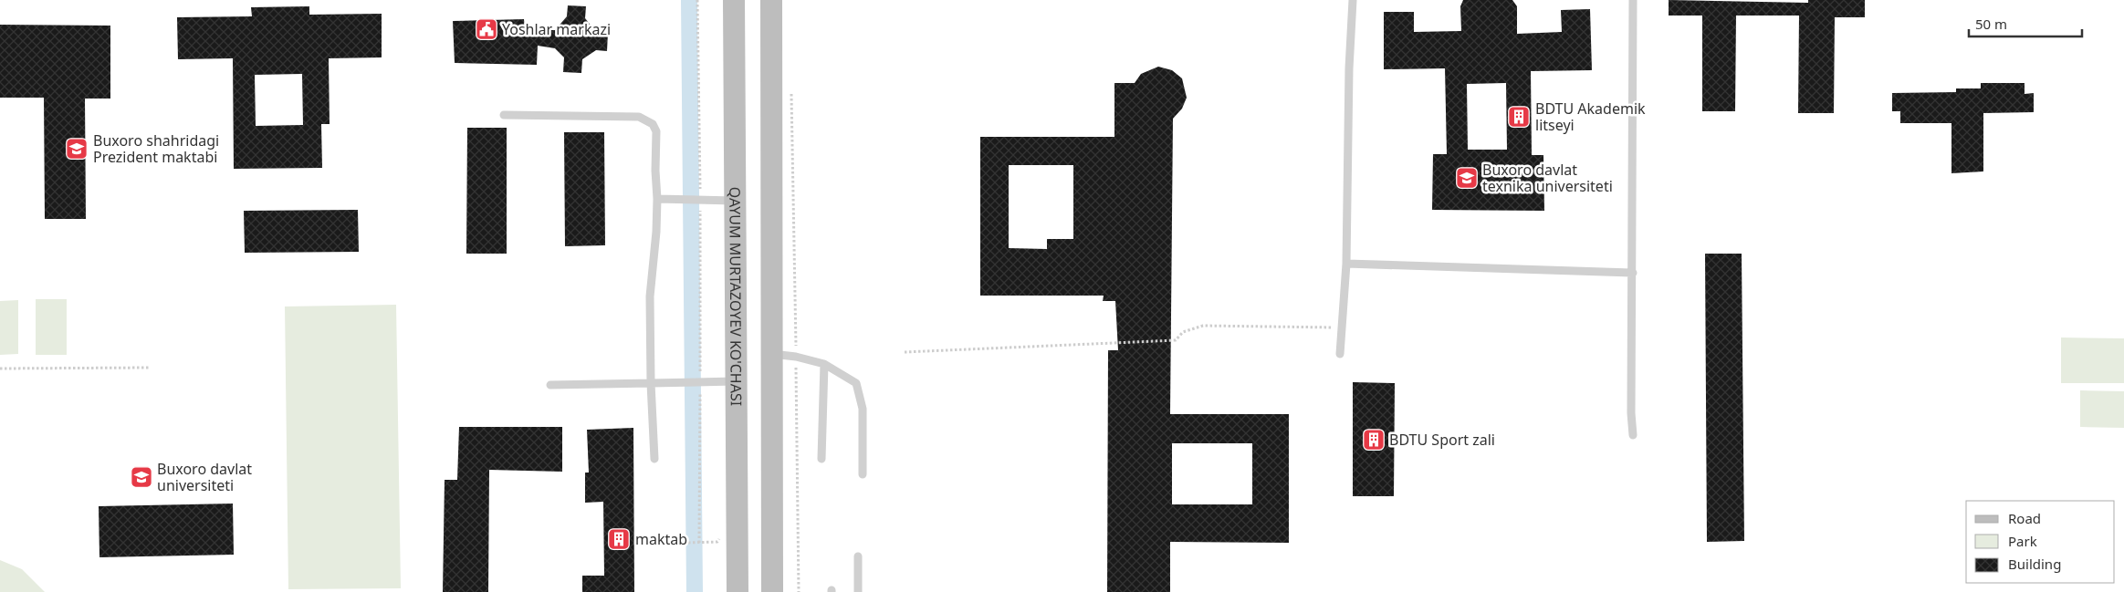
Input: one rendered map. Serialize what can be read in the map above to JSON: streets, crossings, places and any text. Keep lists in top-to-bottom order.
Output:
{
  "streets": {
    "street": ["QAYUM MURTAZOYEV KO'CHASI"]
  },
  "places": {
    "public building": ["Yoshlar markazi"],
    "building": ["BDTU Akademik litseyi", "BDTU Sport zali", "maktab"],
    "school or university": ["Buxoro shahridagi Prezident maktabi", "Buxoro davlat texnika universiteti", "Buxoro davlat universiteti"]
  },
  "legend": ["Road", "Park", "Building"],
  "scale_bar": "50 m"
}
